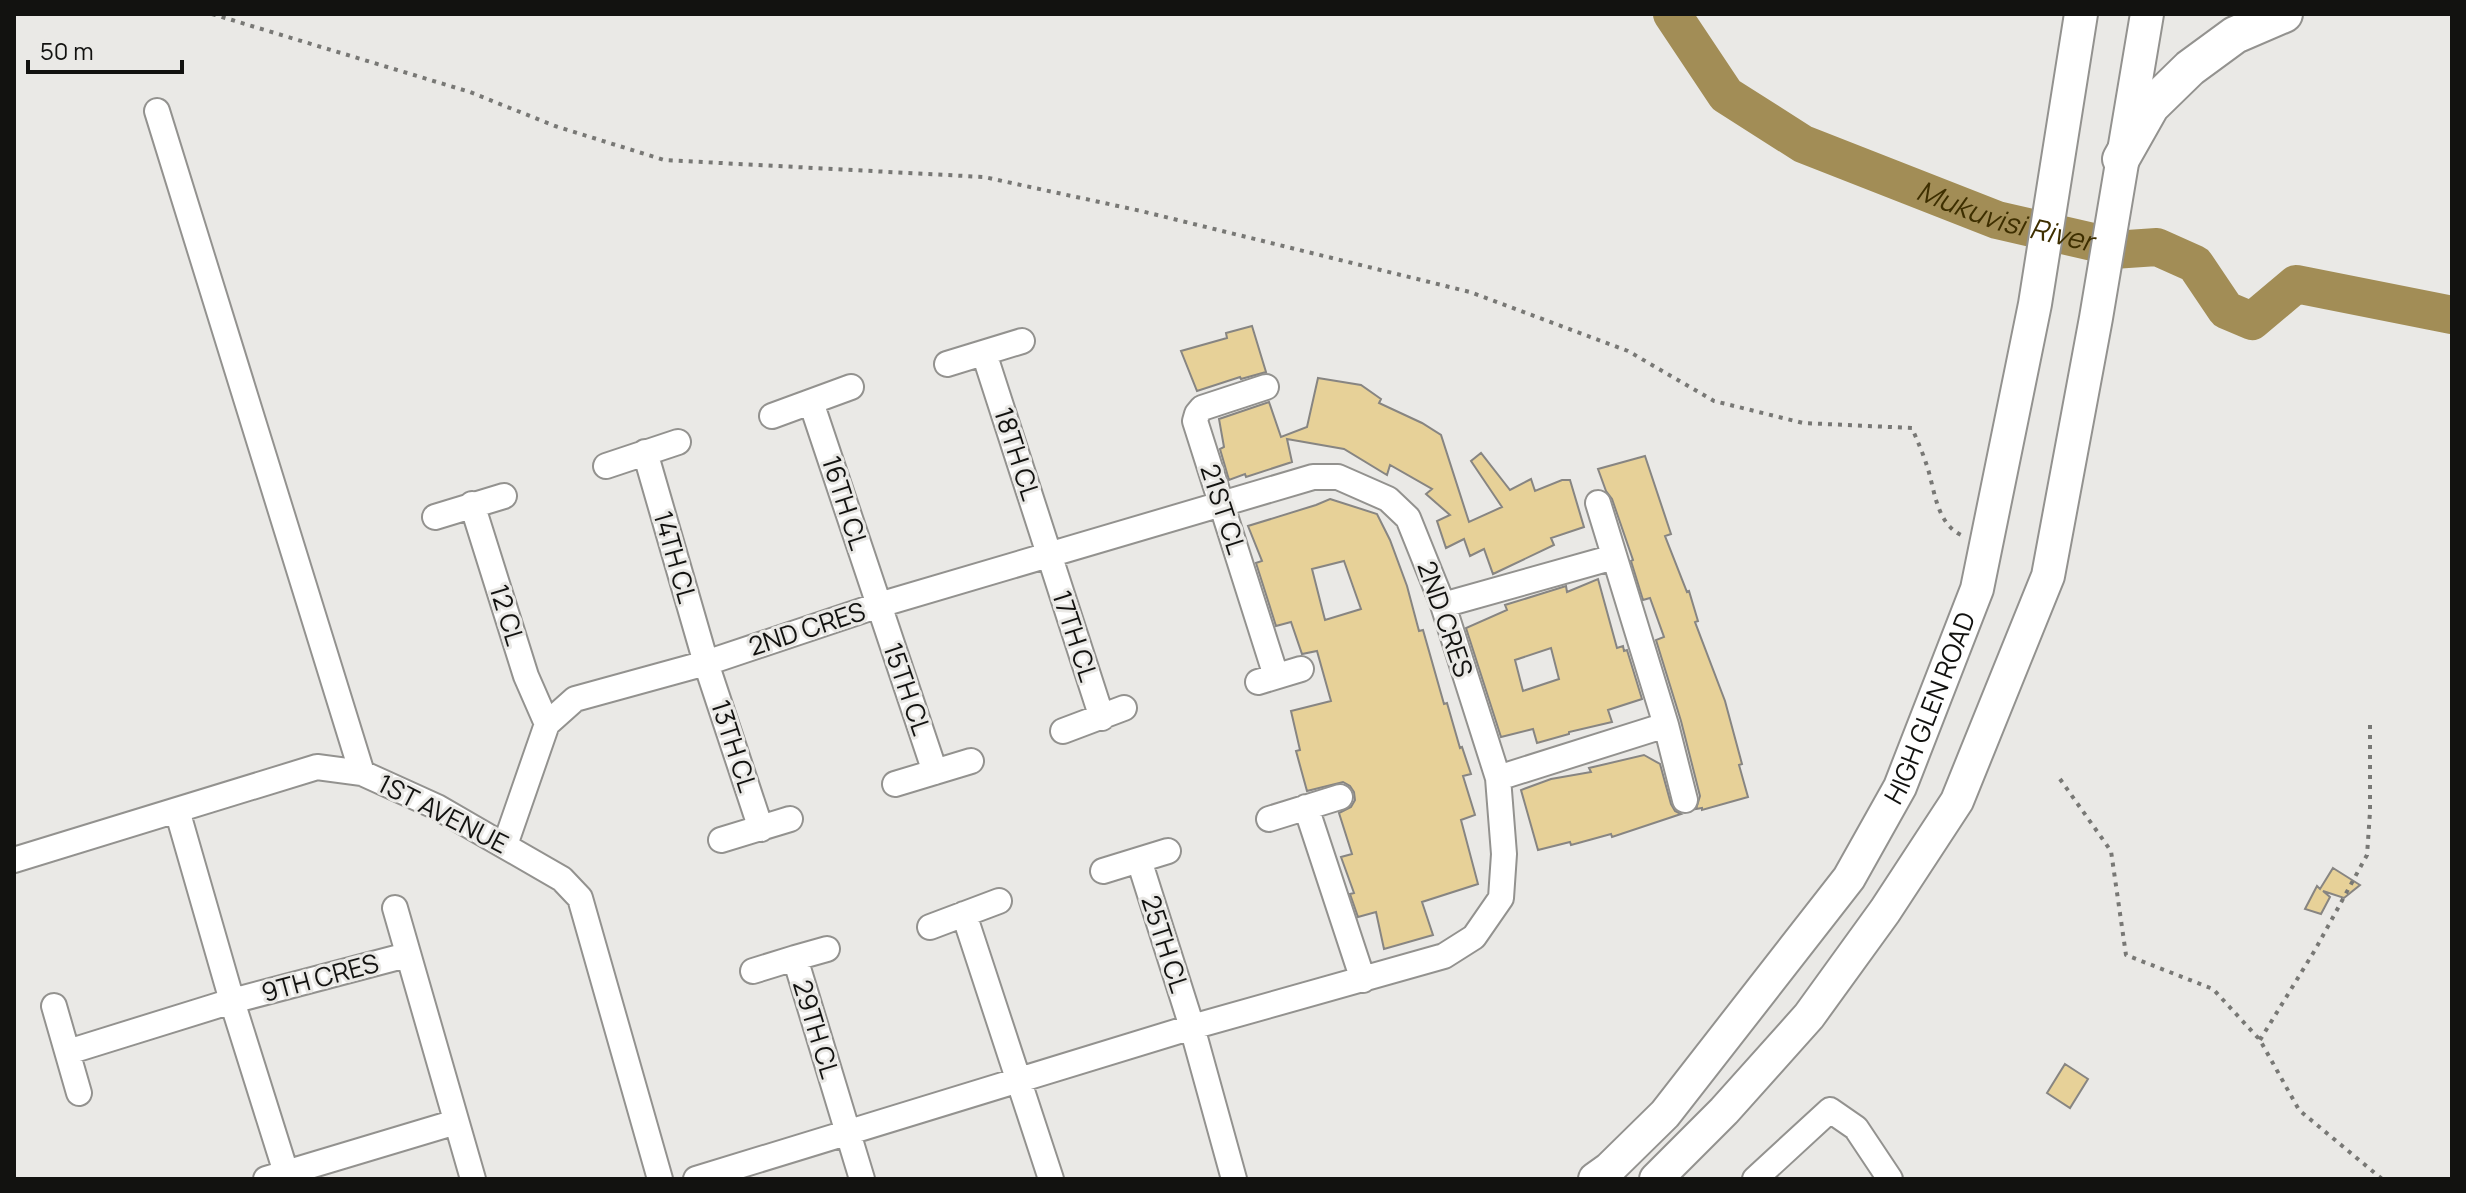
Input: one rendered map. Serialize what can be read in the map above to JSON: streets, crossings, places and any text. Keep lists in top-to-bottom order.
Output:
{
  "streets": {
    "main road": ["HIGH GLEN ROAD"],
    "street": [
      "18TH CL",
      "16TH CL",
      "21ST CL",
      "14TH CL",
      "12 CL",
      "2ND CRES",
      "17TH CL",
      "15TH CL",
      "13TH CL",
      "1ST AVENUE",
      "25TH CL",
      "9TH CRES",
      "29TH CL"
    ]
  },
  "crossings": [
    ["18TH CL", "2ND CRES"],
    ["18TH CL", "17TH CL"],
    ["16TH CL", "2ND CRES"],
    ["16TH CL", "15TH CL"],
    ["21ST CL", "2ND CRES"],
    ["14TH CL", "2ND CRES"],
    ["14TH CL", "13TH CL"],
    ["12 CL", "2ND CRES"],
    ["2ND CRES", "17TH CL"],
    ["2ND CRES", "15TH CL"],
    ["2ND CRES", "13TH CL"],
    ["2ND CRES", "25TH CL"],
    ["2ND CRES", "29TH CL"]
  ],
  "water": ["Mukuvisi River"],
  "scale_bar": "50 m"
}
